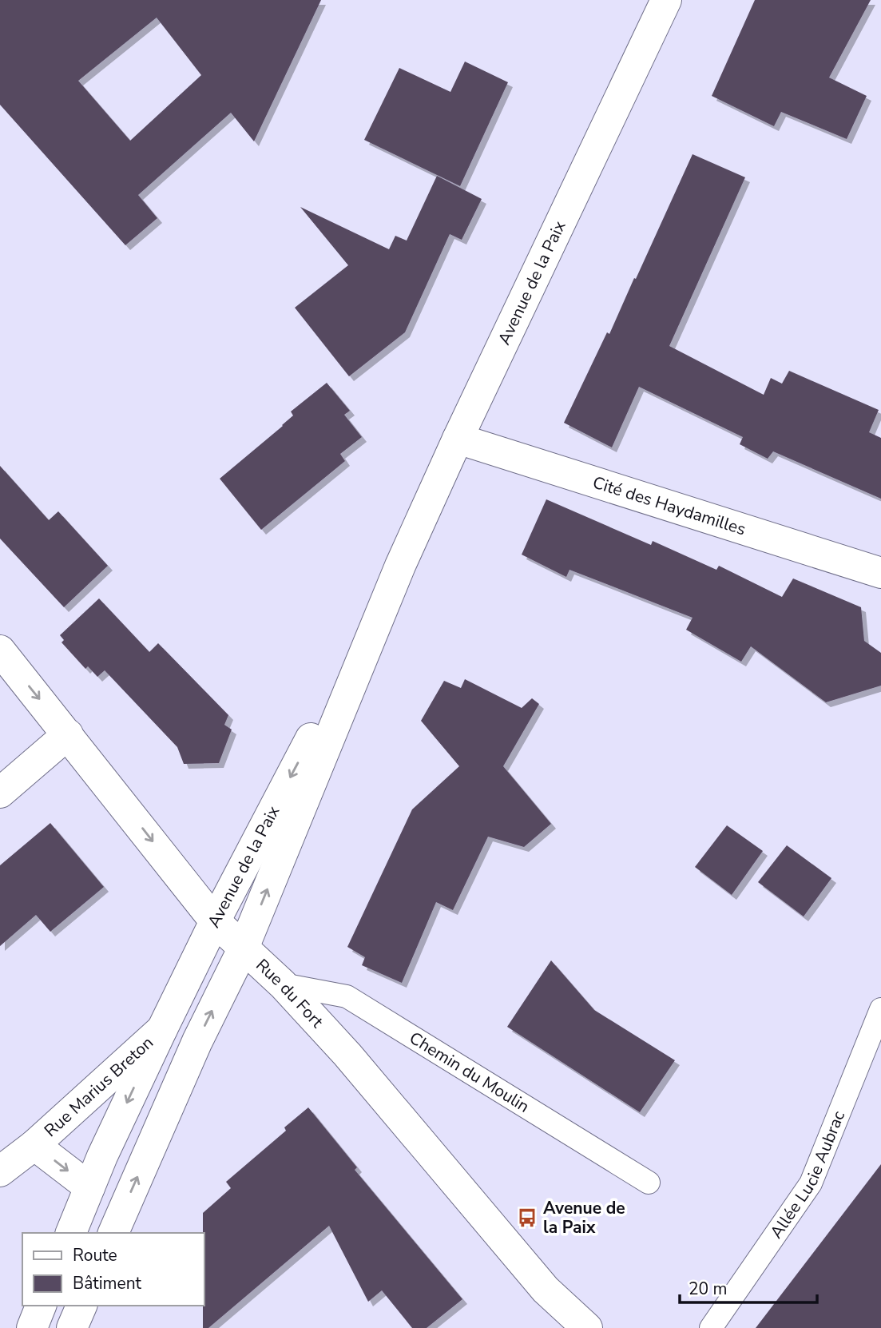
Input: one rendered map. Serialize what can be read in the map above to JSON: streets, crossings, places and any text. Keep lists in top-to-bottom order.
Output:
{
  "streets": {
    "main road": [
      "Avenue de la Paix",
      "Cité des Haydamilles",
      "Rue du Fort",
      "Rue Marius Breton"
    ],
    "lane": ["Chemin du Moulin", "Allée Lucie Aubrac"]
  },
  "crossings": [
    ["Avenue de la Paix", "Cité des Haydamilles"],
    ["Avenue de la Paix", "Rue du Fort"],
    ["Avenue de la Paix", "Rue Marius Breton"],
    ["Rue du Fort", "Chemin du Moulin"]
  ],
  "one_way": ["Rue du Fort"],
  "places": {
    "bus stop": ["Avenue de la Paix"]
  },
  "legend": ["Route", "Bâtiment"],
  "scale_bar": "20 m"
}
